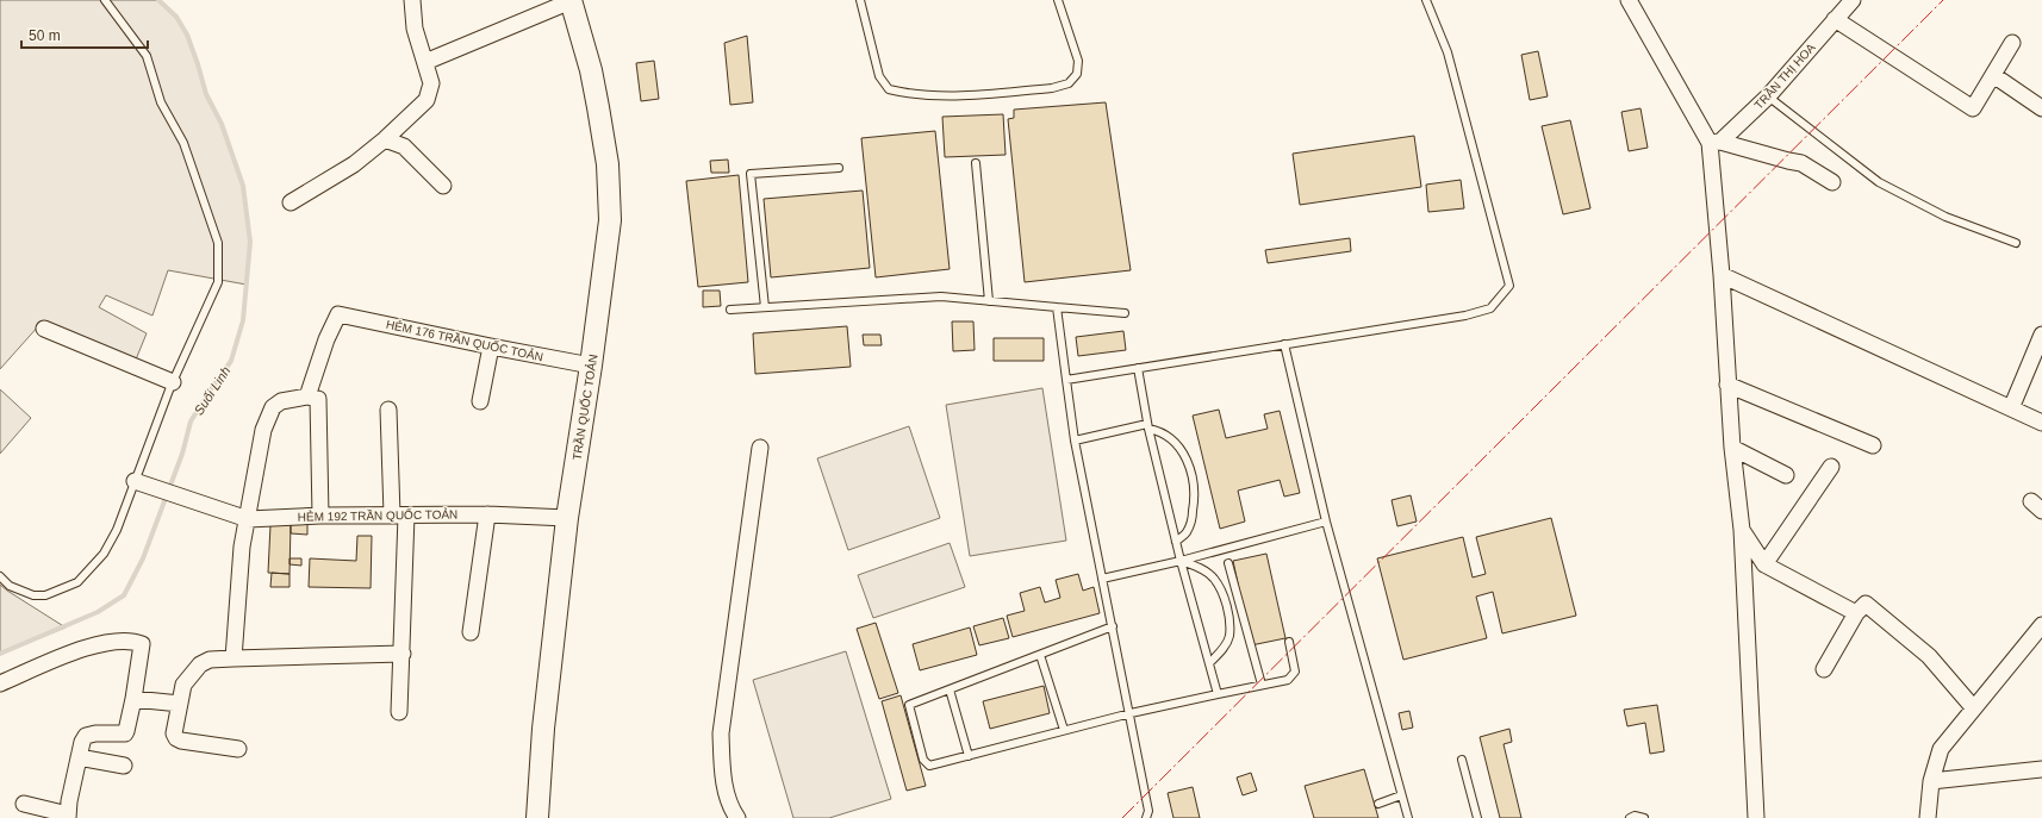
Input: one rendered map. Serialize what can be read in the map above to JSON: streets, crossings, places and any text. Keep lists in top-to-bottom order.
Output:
{
  "streets": {
    "main road": ["TRẦN QUỐC TOẢN"],
    "street": ["TRẦN THỊ HOA", "HẺM 176 TRẦN QUỐC TOẢN", "HẺM 192 TRẦN QUỐC TOẢN"]
  },
  "crossings": [
    ["HẺM 176 TRẦN QUỐC TOẢN", "TRẦN QUỐC TOẢN"],
    ["TRẦN QUỐC TOẢN", "HẺM 192 TRẦN QUỐC TOẢN"]
  ],
  "water": ["Suối Linh"],
  "scale_bar": "50 m"
}
